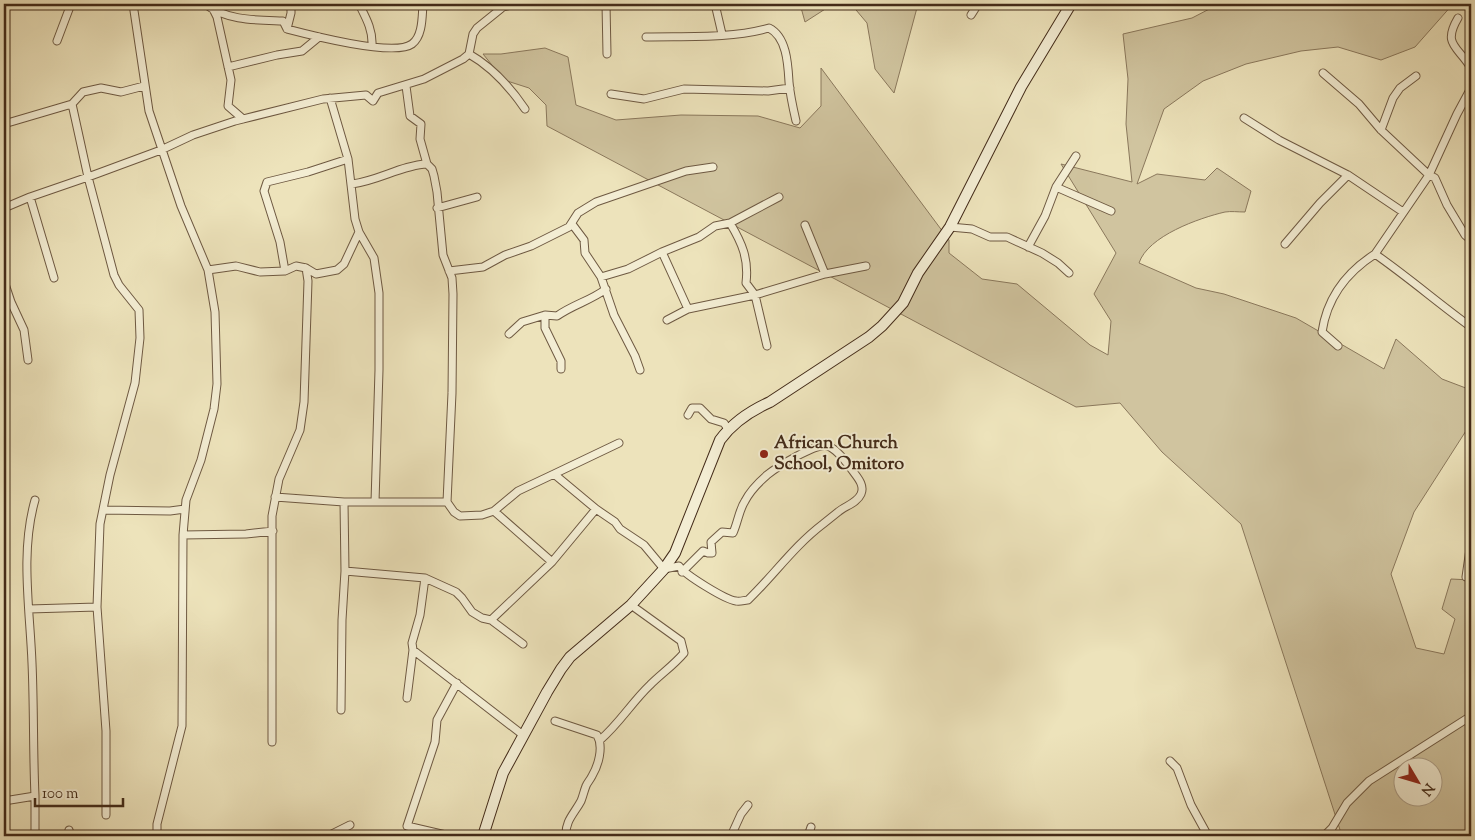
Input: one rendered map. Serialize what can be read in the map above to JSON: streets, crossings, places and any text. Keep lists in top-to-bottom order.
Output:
{
  "places": ["African Church School, Omitoro"],
  "scale_bar": "100 m",
  "north": "bottom right"
}
